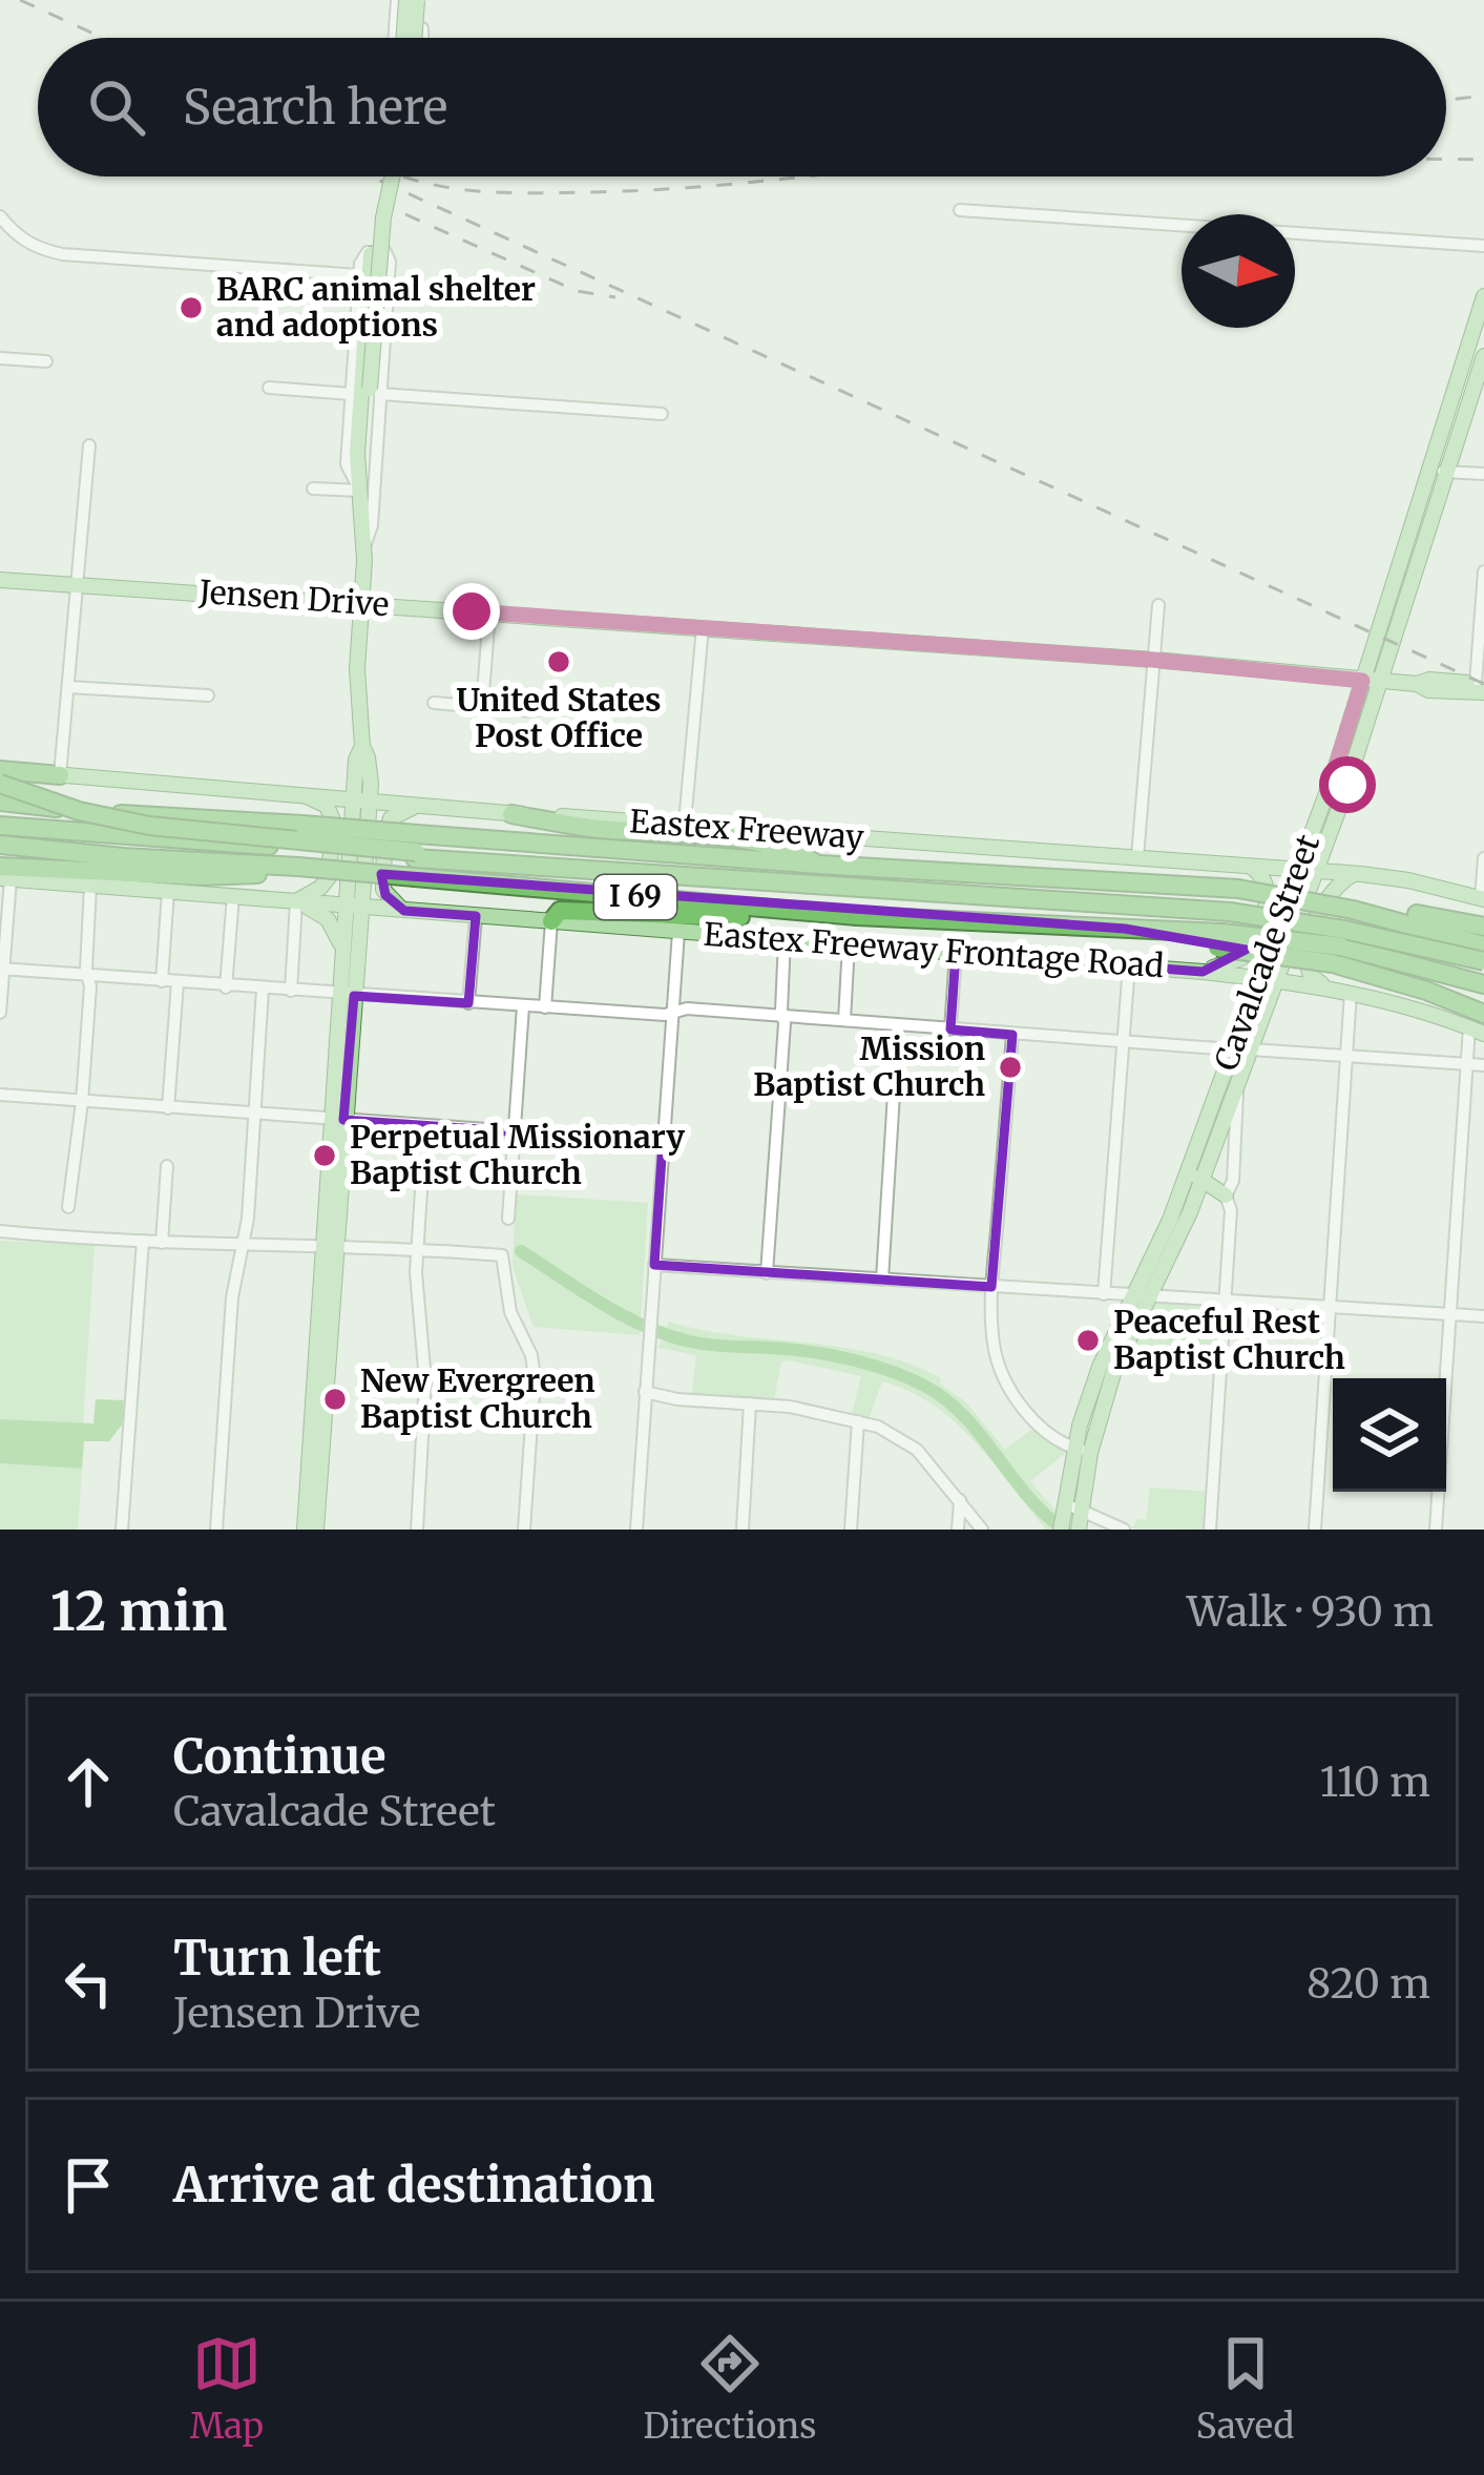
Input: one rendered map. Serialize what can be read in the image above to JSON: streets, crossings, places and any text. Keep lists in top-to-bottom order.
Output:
{
  "streets": {
    "highway": ["Eastex Freeway", "I 69"],
    "main road": ["Jensen Drive", "Eastex Freeway Frontage Road", "Cavalcade Street"]
  },
  "crossings": [
    ["Jensen Drive", "Cavalcade Street"],
    ["Eastex Freeway", "I 69"],
    ["Eastex Freeway Frontage Road", "Cavalcade Street"]
  ],
  "places": [
    "BARC animal shelter and adoptions",
    "United States Post Office",
    "Mission Baptist Church",
    "Perpetual Missionary Baptist Church",
    "Peaceful Rest Baptist Church",
    "New Evergreen Baptist Church"
  ],
  "north": "right",
  "page": {
    "search": "Search here",
    "heading": ["12 min", "Walk · 930 m"],
    "list": [
      ["Continue", "Cavalcade Street", "110 m"],
      ["Turn left", "Jensen Drive", "820 m"],
      "Arrive at destination"
    ],
    "nav": ["Map", "Directions", "Saved"]
  }
}
